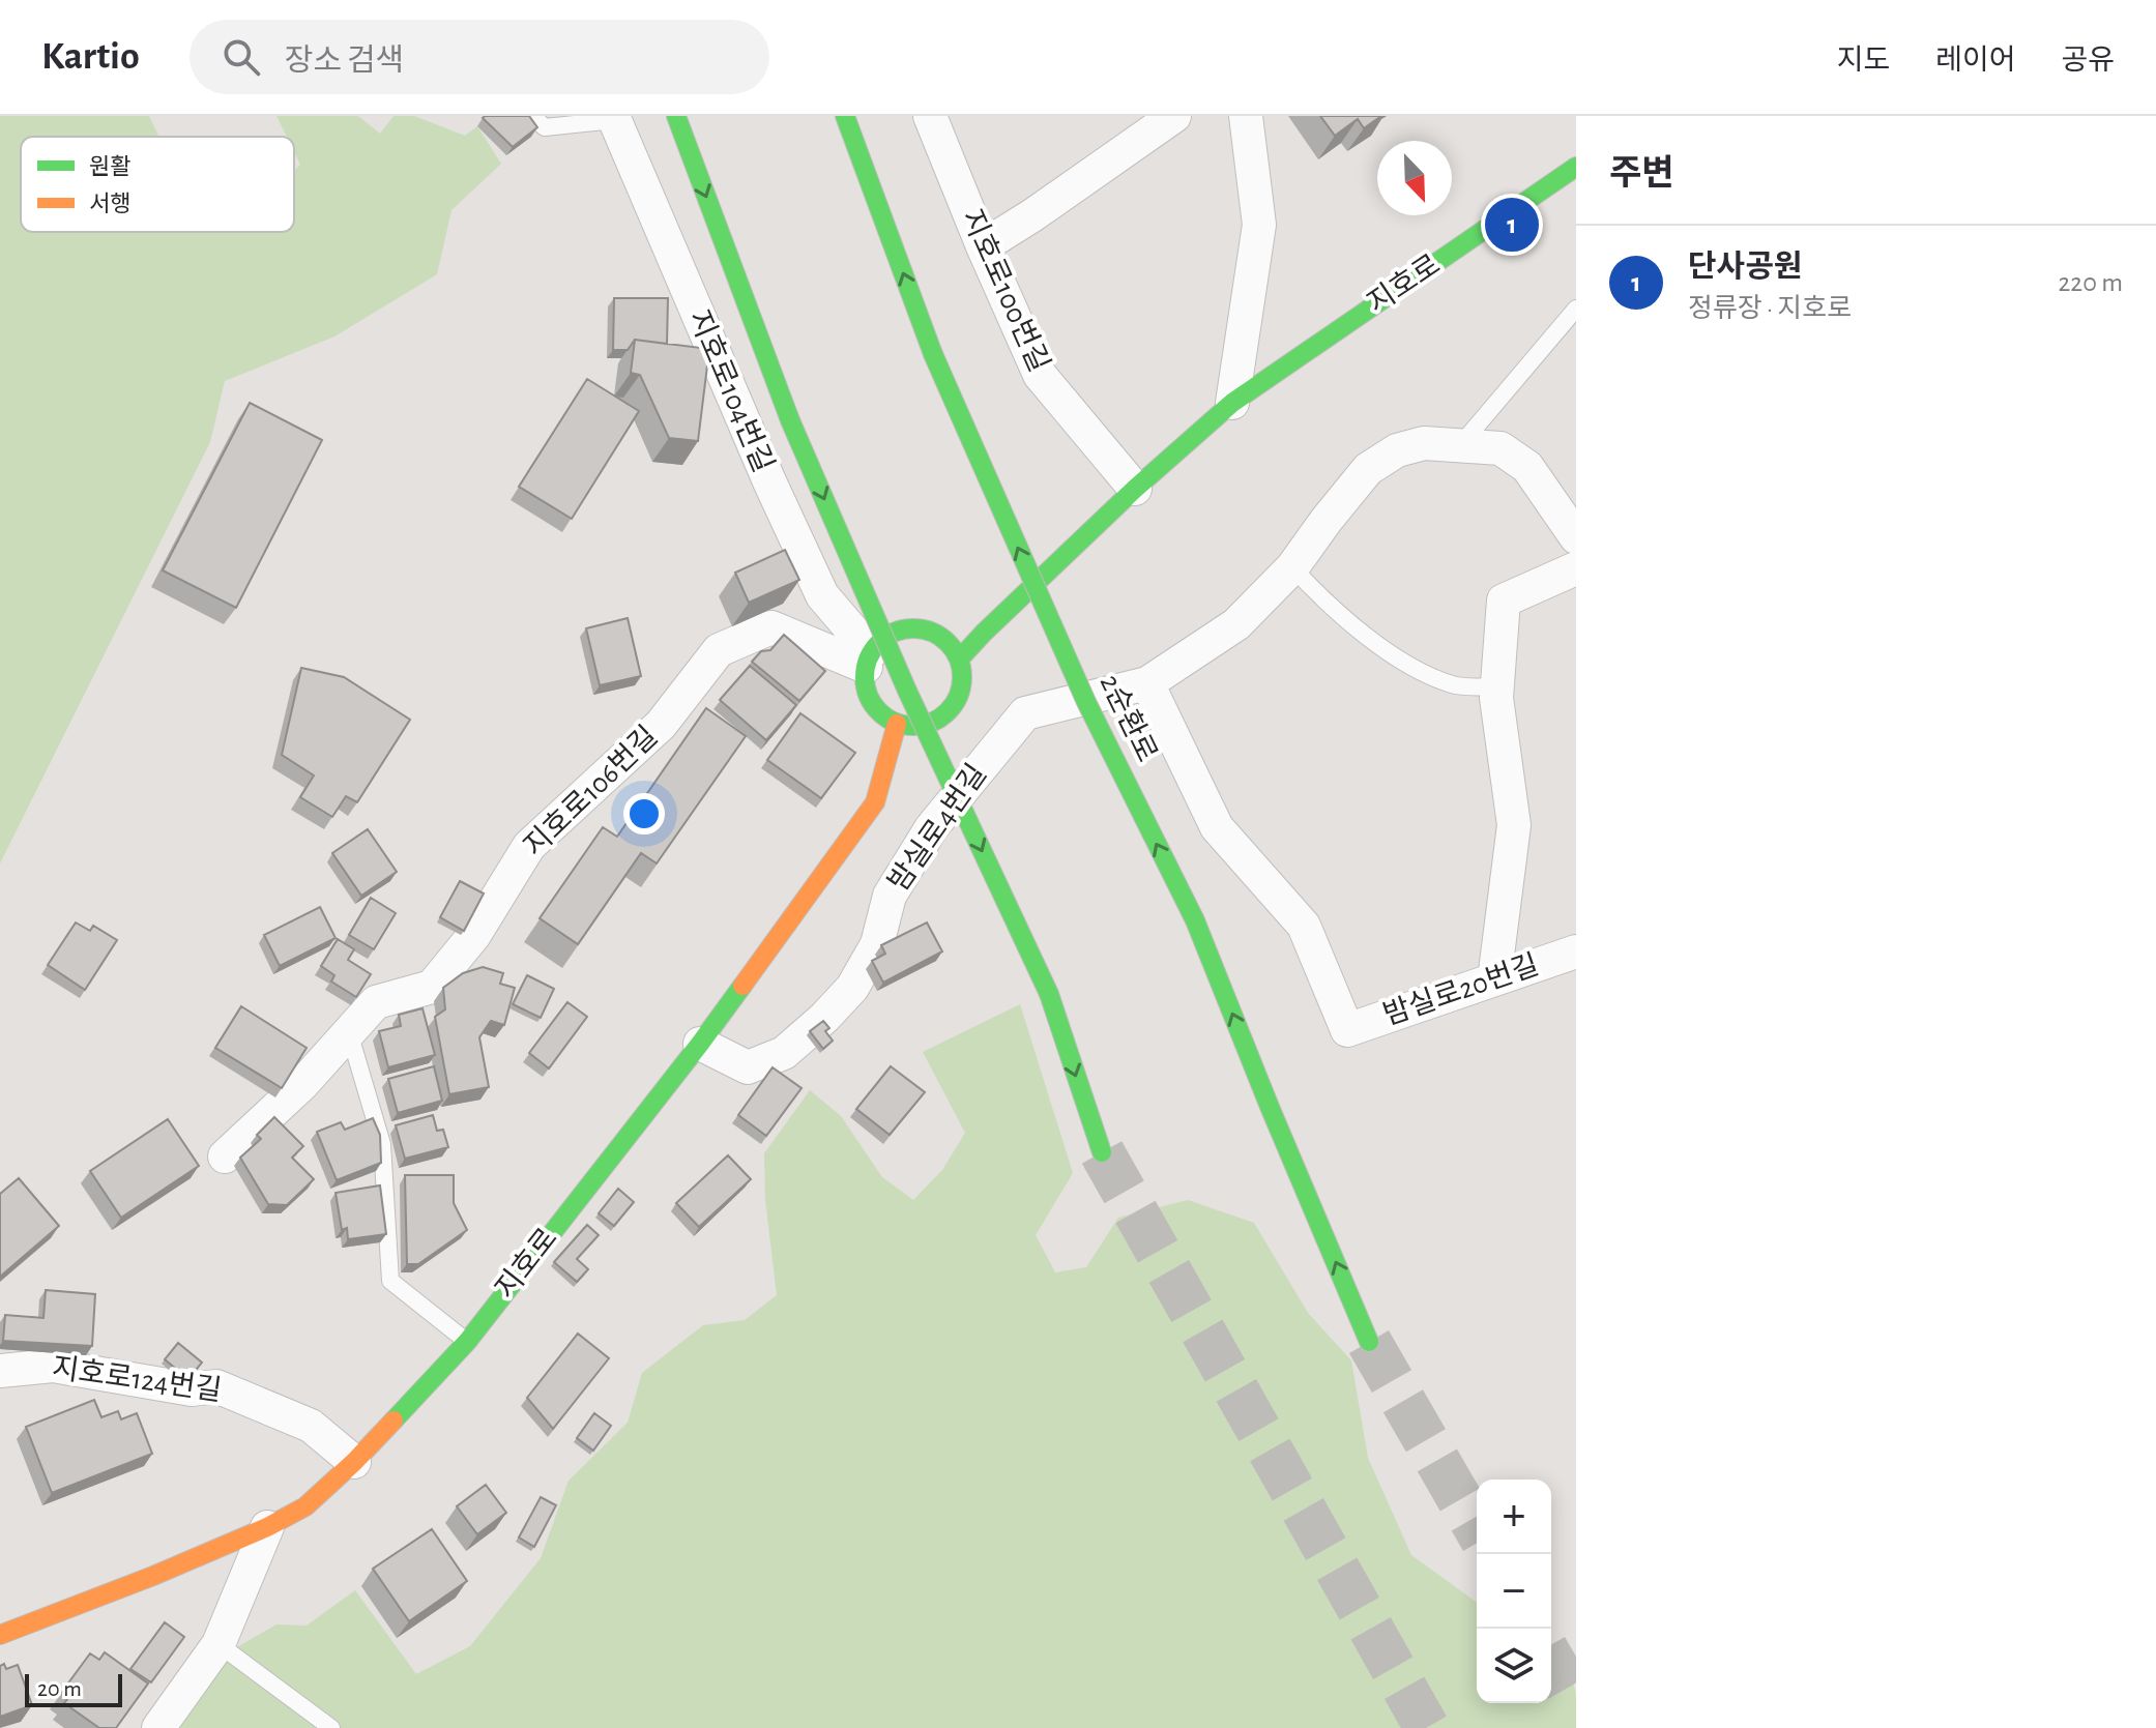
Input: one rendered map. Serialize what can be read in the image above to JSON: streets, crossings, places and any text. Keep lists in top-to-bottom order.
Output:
{
  "streets": {
    "main road": ["지호로", "2순환로"],
    "street": [
      "지호로100번길",
      "지호로104번길",
      "지호로106번길",
      "밤실로4번길",
      "밤실로20번길",
      "지호로124번길"
    ]
  },
  "crossings": [
    ["지호로", "지호로100번길"],
    ["지호로", "지호로104번길"],
    ["지호로", "지호로106번길"],
    ["지호로", "밤실로4번길"],
    ["지호로", "지호로124번길"],
    ["지호로104번길", "지호로106번길"],
    ["밤실로4번길", "밤실로20번길"]
  ],
  "legend": ["원활", "서행"],
  "scale_bar": "20 m",
  "north": "bottom right",
  "page": {
    "header": "Kartio",
    "search": "장소 검색",
    "nav": ["지도", "레이어", "공유"],
    "heading": "주변",
    "pins": "1",
    "list": [
      {
        "mark": "1",
        "name": "단사공원",
        "note": "정류장 · 지호로",
        "value": "220 m"
      }
    ],
    "map_buttons": ["+", "−"],
    "scale": "20 m"
  }
}
